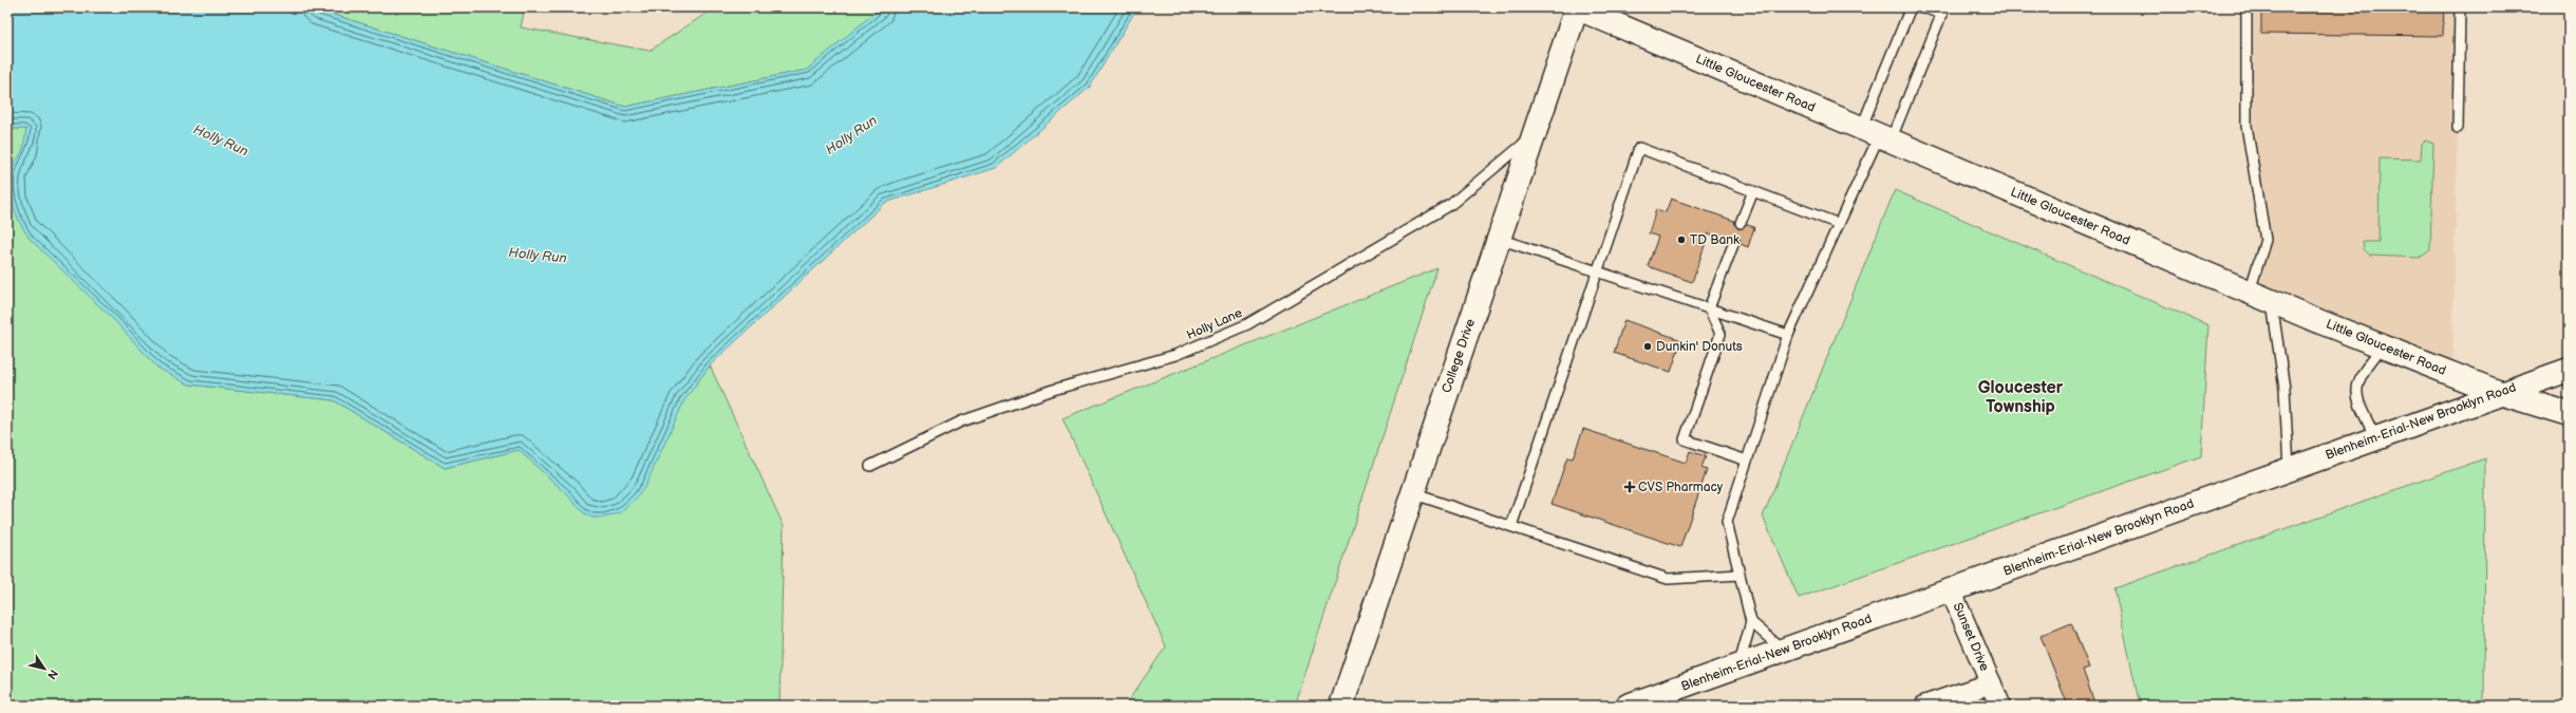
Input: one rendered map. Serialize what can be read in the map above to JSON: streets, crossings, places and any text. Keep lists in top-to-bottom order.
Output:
{
  "streets": {
    "main road": ["Little Gloucester Road", "College Drive", "Blenheim-Erial-New Brooklyn Road"],
    "street": ["Sunset Drive"],
    "lane": ["Holly Lane"]
  },
  "crossings": [
    ["Little Gloucester Road", "College Drive"],
    ["Little Gloucester Road", "Blenheim-Erial-New Brooklyn Road"],
    ["Holly Lane", "College Drive"],
    ["Blenheim-Erial-New Brooklyn Road", "Sunset Drive"]
  ],
  "districts": ["Gloucester Township"],
  "water": ["Holly Run"],
  "places": {
    "other": ["TD Bank", "Dunkin' Donuts"],
    "health": ["CVS Pharmacy"]
  },
  "north": "bottom right"
}
